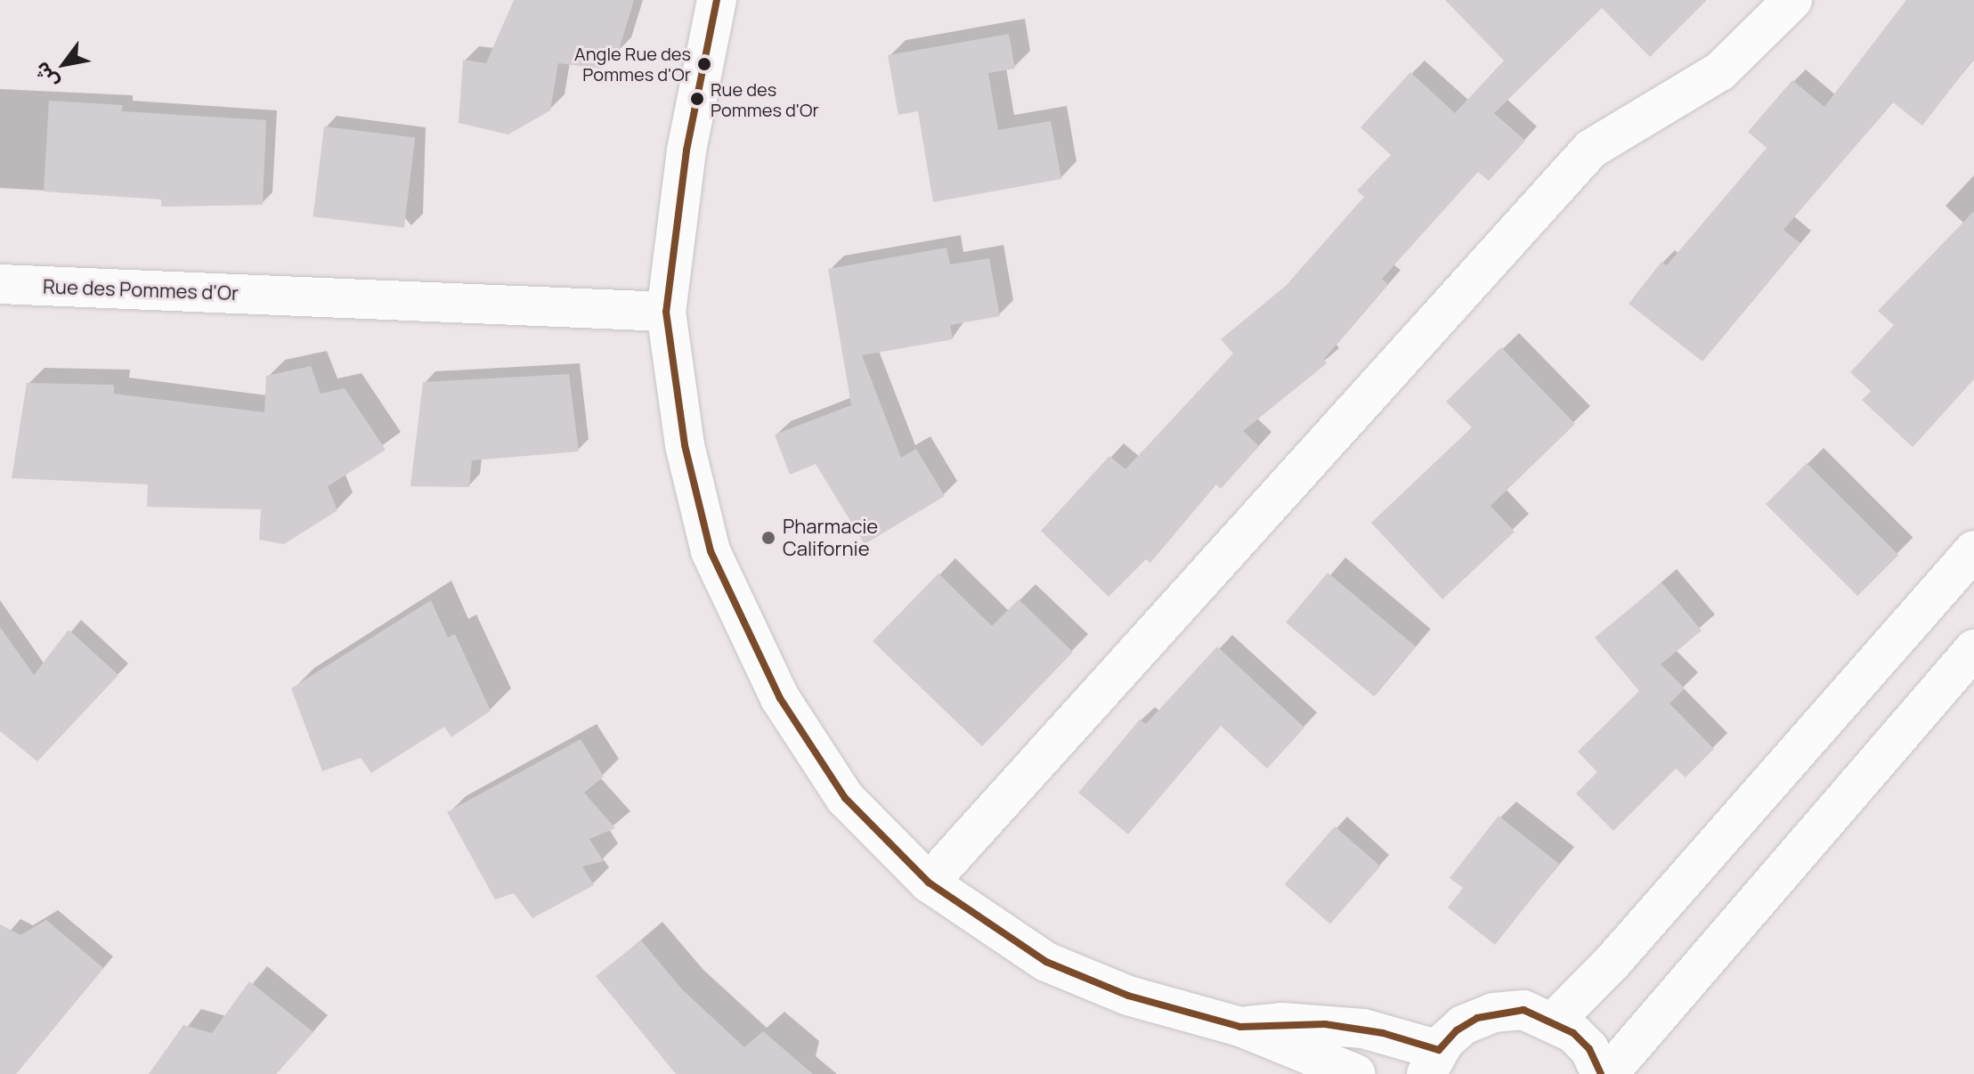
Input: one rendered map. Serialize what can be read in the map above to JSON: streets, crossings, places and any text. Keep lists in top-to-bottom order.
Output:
{
  "streets": {
    "main road": ["Rue des Pommes d'Or"]
  },
  "places": ["Angle Rue des Pommes d'Or", "Rue des Pommes d'Or", "Pharmacie Californie"],
  "north": "bottom left"
}
